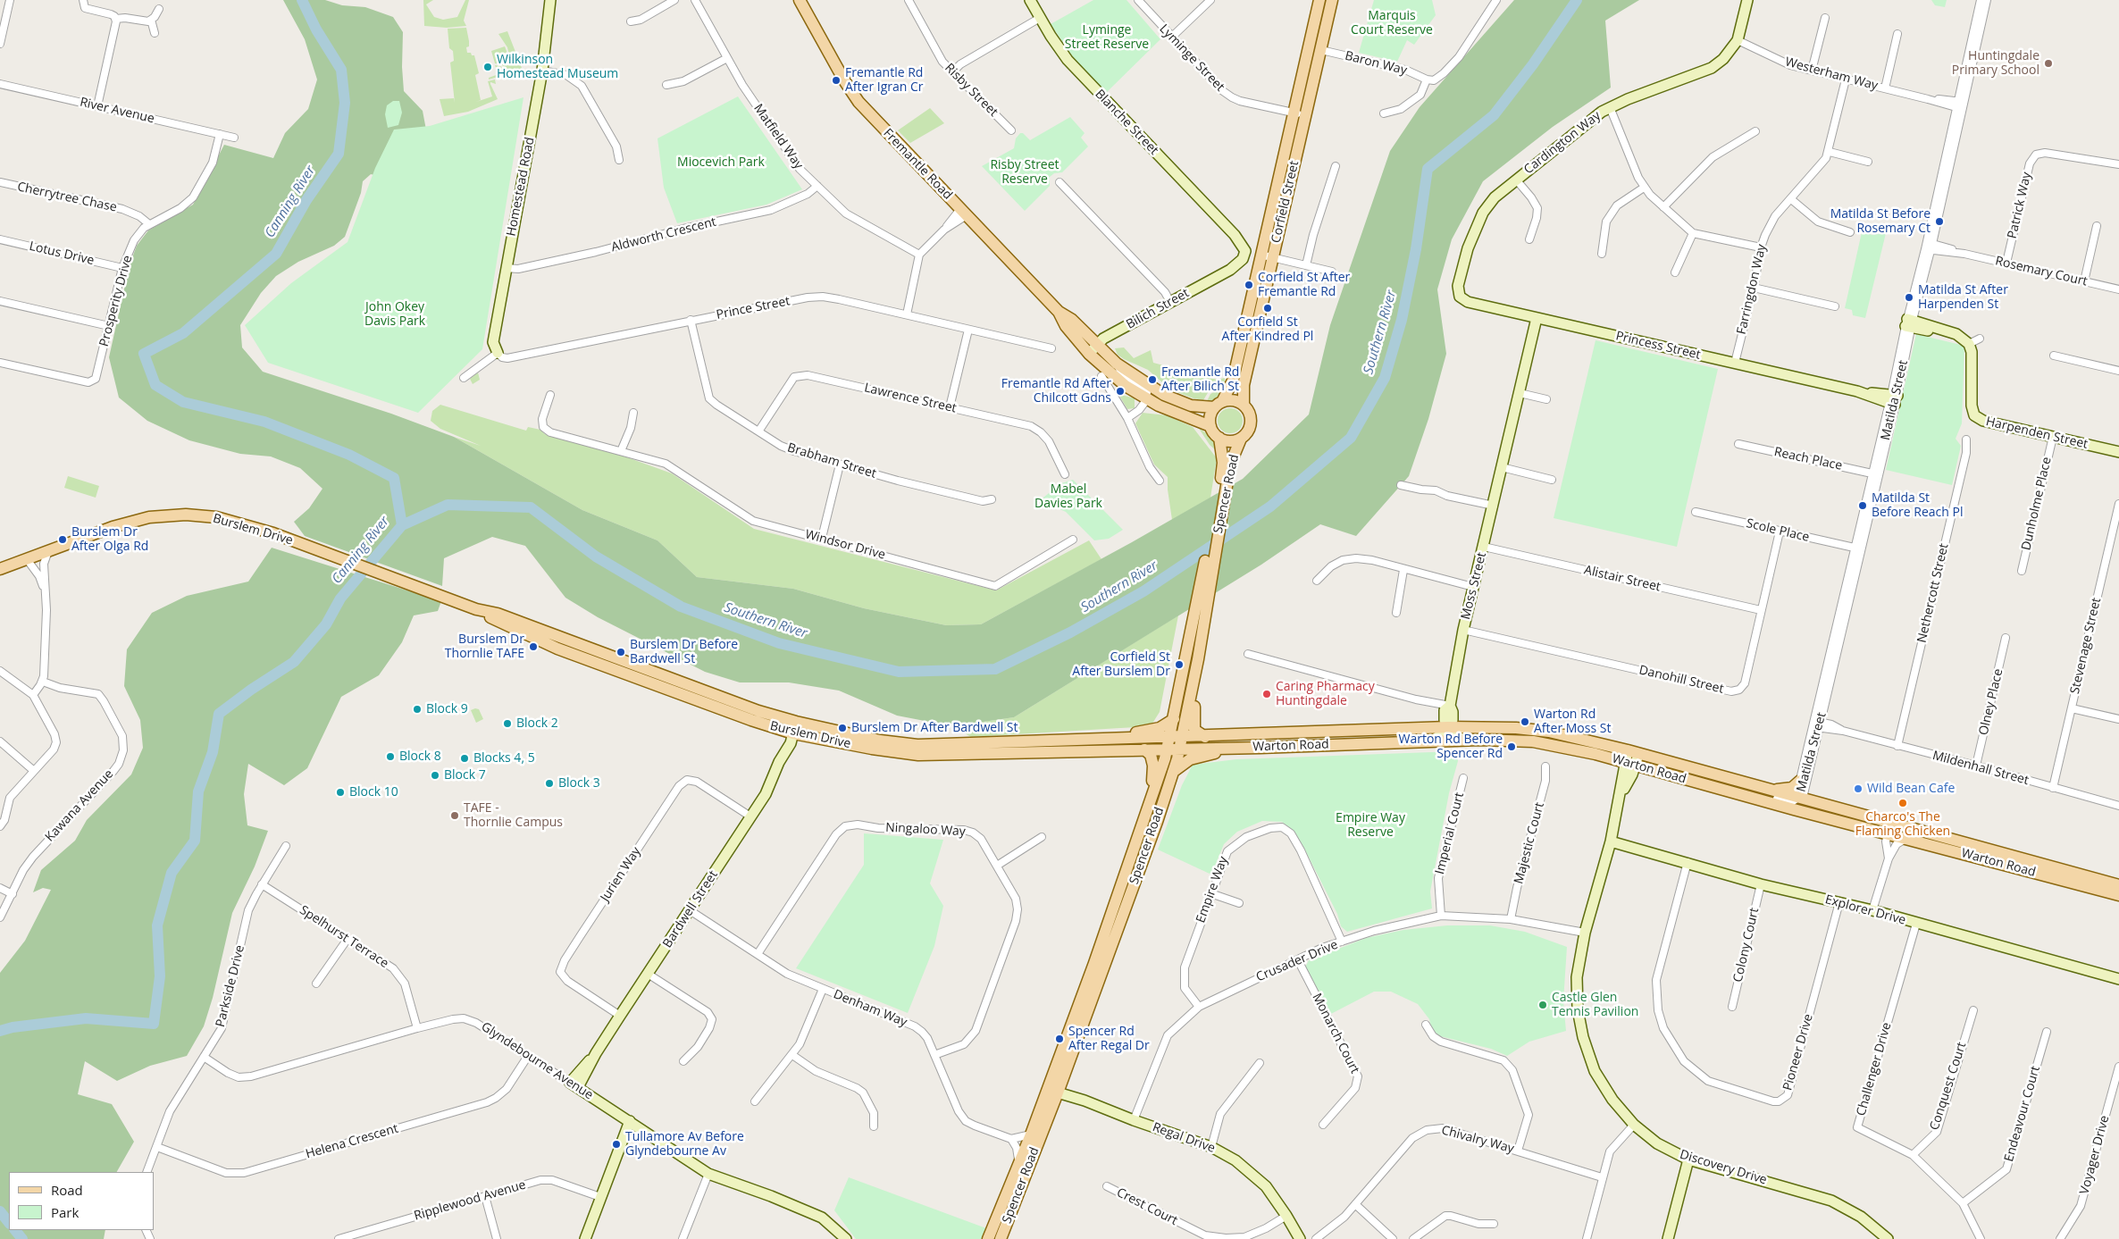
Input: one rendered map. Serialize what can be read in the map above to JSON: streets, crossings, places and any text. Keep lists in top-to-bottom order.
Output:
{
  "streets": {
    "main road": [
      "Fremantle Road",
      "Corfield Street",
      "Spencer Road",
      "Burslem Drive",
      "Warton Road"
    ],
    "street": [
      "Lyminge Street",
      "Baron Way",
      "Westerham Way",
      "Risby Street",
      "River Avenue",
      "Blanche Street",
      "Matfield Way",
      "Cardington Way",
      "Homestead Road",
      "Cherrytree Chase",
      "Patrick Way",
      "Aldworth Crescent",
      "Lotus Drive",
      "Rosemary Court",
      "Farringdon Way",
      "Prosperity Drive",
      "Prince Street",
      "Bilich Street",
      "Princess Street",
      "Lawrence Street",
      "Matilda Street",
      "Harpenden Street",
      "Reach Place",
      "Brabham Street",
      "Dunholme Place",
      "Scole Place",
      "Windsor Drive",
      "Alistair Street",
      "Moss Street",
      "Nethercott Street",
      "Stevenage Street",
      "Danohill Street",
      "Olney Place",
      "Mildenhall Street",
      "Kawana Avenue",
      "Ningaloo Way",
      "Imperial Court",
      "Majestic Court",
      "Jurien Way",
      "Empire Way",
      "Bardwell Street",
      "Explorer Drive",
      "Spelhurst Terrace",
      "Colony Court",
      "Crusader Drive",
      "Parkside Drive",
      "Denham Way",
      "Monarch Court",
      "Pioneer Drive",
      "Glyndebourne Avenue",
      "Challenger Drive",
      "Conquest Court",
      "Endeavour Court",
      "Regal Drive",
      "Chivalry Way",
      "Helena Crescent",
      "Voyager Drive",
      "Discovery Drive",
      "Ripplewood Avenue",
      "Crest Court"
    ]
  },
  "crossings": [
    ["Lyminge Street", "Corfield Street"],
    ["Baron Way", "Corfield Street"],
    ["Westerham Way", "Cardington Way"],
    ["Westerham Way", "Farringdon Way"],
    ["Westerham Way", "Matilda Street"],
    ["Blanche Street", "Bilich Street"],
    ["Matfield Way", "Aldworth Crescent"],
    ["Cardington Way", "Princess Street"],
    ["Fremantle Road", "Corfield Street"],
    ["Fremantle Road", "Bilich Street"],
    ["Fremantle Road", "Spencer Road"],
    ["Homestead Road", "Aldworth Crescent"],
    ["Homestead Road", "Prince Street"],
    ["Cherrytree Chase", "Prosperity Drive"],
    ["Corfield Street", "Spencer Road"],
    ["Patrick Way", "Rosemary Court"],
    ["Lotus Drive", "Prosperity Drive"],
    ["Rosemary Court", "Matilda Street"],
    ["Farringdon Way", "Princess Street"],
    ["Prince Street", "Brabham Street"],
    ["Princess Street", "Matilda Street"],
    ["Princess Street", "Moss Street"],
    ["Lawrence Street", "Brabham Street"],
    ["Matilda Street", "Reach Place"],
    ["Matilda Street", "Scole Place"],
    ["Matilda Street", "Warton Road"],
    ["Matilda Street", "Mildenhall Street"],
    ["Harpenden Street", "Dunholme Place"],
    ["Spencer Road", "Burslem Drive"],
    ["Spencer Road", "Warton Road"],
    ["Spencer Road", "Regal Drive"],
    ["Burslem Drive", "Warton Road"],
    ["Burslem Drive", "Bardwell Street"],
    ["Scole Place", "Danohill Street"],
    ["Alistair Street", "Moss Street"],
    ["Alistair Street", "Danohill Street"],
    ["Moss Street", "Danohill Street"],
    ["Moss Street", "Warton Road"],
    ["Nethercott Street", "Mildenhall Street"],
    ["Stevenage Street", "Mildenhall Street"],
    ["Olney Place", "Mildenhall Street"],
    ["Warton Road", "Discovery Drive"],
    ["Ningaloo Way", "Denham Way"],
    ["Imperial Court", "Crusader Drive"],
    ["Majestic Court", "Crusader Drive"],
    ["Jurien Way", "Bardwell Street"],
    ["Empire Way", "Crusader Drive"],
    ["Bardwell Street", "Denham Way"],
    ["Bardwell Street", "Glyndebourne Avenue"],
    ["Explorer Drive", "Colony Court"],
    ["Explorer Drive", "Pioneer Drive"],
    ["Explorer Drive", "Challenger Drive"],
    ["Explorer Drive", "Discovery Drive"],
    ["Spelhurst Terrace", "Parkside Drive"],
    ["Spelhurst Terrace", "Glyndebourne Avenue"],
    ["Crusader Drive", "Monarch Court"],
    ["Crusader Drive", "Regal Drive"],
    ["Crusader Drive", "Discovery Drive"],
    ["Parkside Drive", "Glyndebourne Avenue"],
    ["Parkside Drive", "Helena Crescent"],
    ["Glyndebourne Avenue", "Helena Crescent"],
    ["Challenger Drive", "Conquest Court"],
    ["Challenger Drive", "Endeavour Court"],
    ["Regal Drive", "Crest Court"]
  ],
  "water": ["Canning River", "Southern River"],
  "parks": [
    "Marquis Court Reserve",
    "Lyminge Street Reserve",
    "Miocevich Park",
    "Risby Street Reserve",
    "John Okey Davis Park",
    "Mabel Davies Park",
    "Empire Way Reserve"
  ],
  "places": [
    "Huntingdale Primary School",
    "Wilkinson Homestead Museum",
    "Fremantle Rd After Igran Cr",
    "Matilda St Before Rosemary Ct",
    "Corfield St After Fremantle Rd",
    "Matilda St After Harpenden St",
    "Corfield St After Kindred Pl",
    "Fremantle Rd After Bilich St",
    "Fremantle Rd After Chilcott Gdns",
    "Matilda St Before Reach Pl",
    "Burslem Dr After Olga Rd",
    "Burslem Dr Thornlie TAFE",
    "Burslem Dr Before Bardwell St",
    "Corfield St After Burslem Dr",
    "Caring Pharmacy Huntingdale",
    "Block 9",
    "Warton Rd After Moss St",
    "Block 2",
    "Burslem Dr After Bardwell St",
    "Warton Rd Before Spencer Rd",
    "Block 8",
    "Blocks 4, 5",
    "Block 7",
    "Block 3",
    "Wild Bean Cafe",
    "Block 10",
    "Charco's The Flaming Chicken",
    "TAFE - Thornlie Campus",
    "Castle Glen Tennis Pavilion",
    "Spencer Rd After Regal Dr",
    "Tullamore Av Before Glyndebourne Av"
  ],
  "legend": ["Road", "Park"]
}
